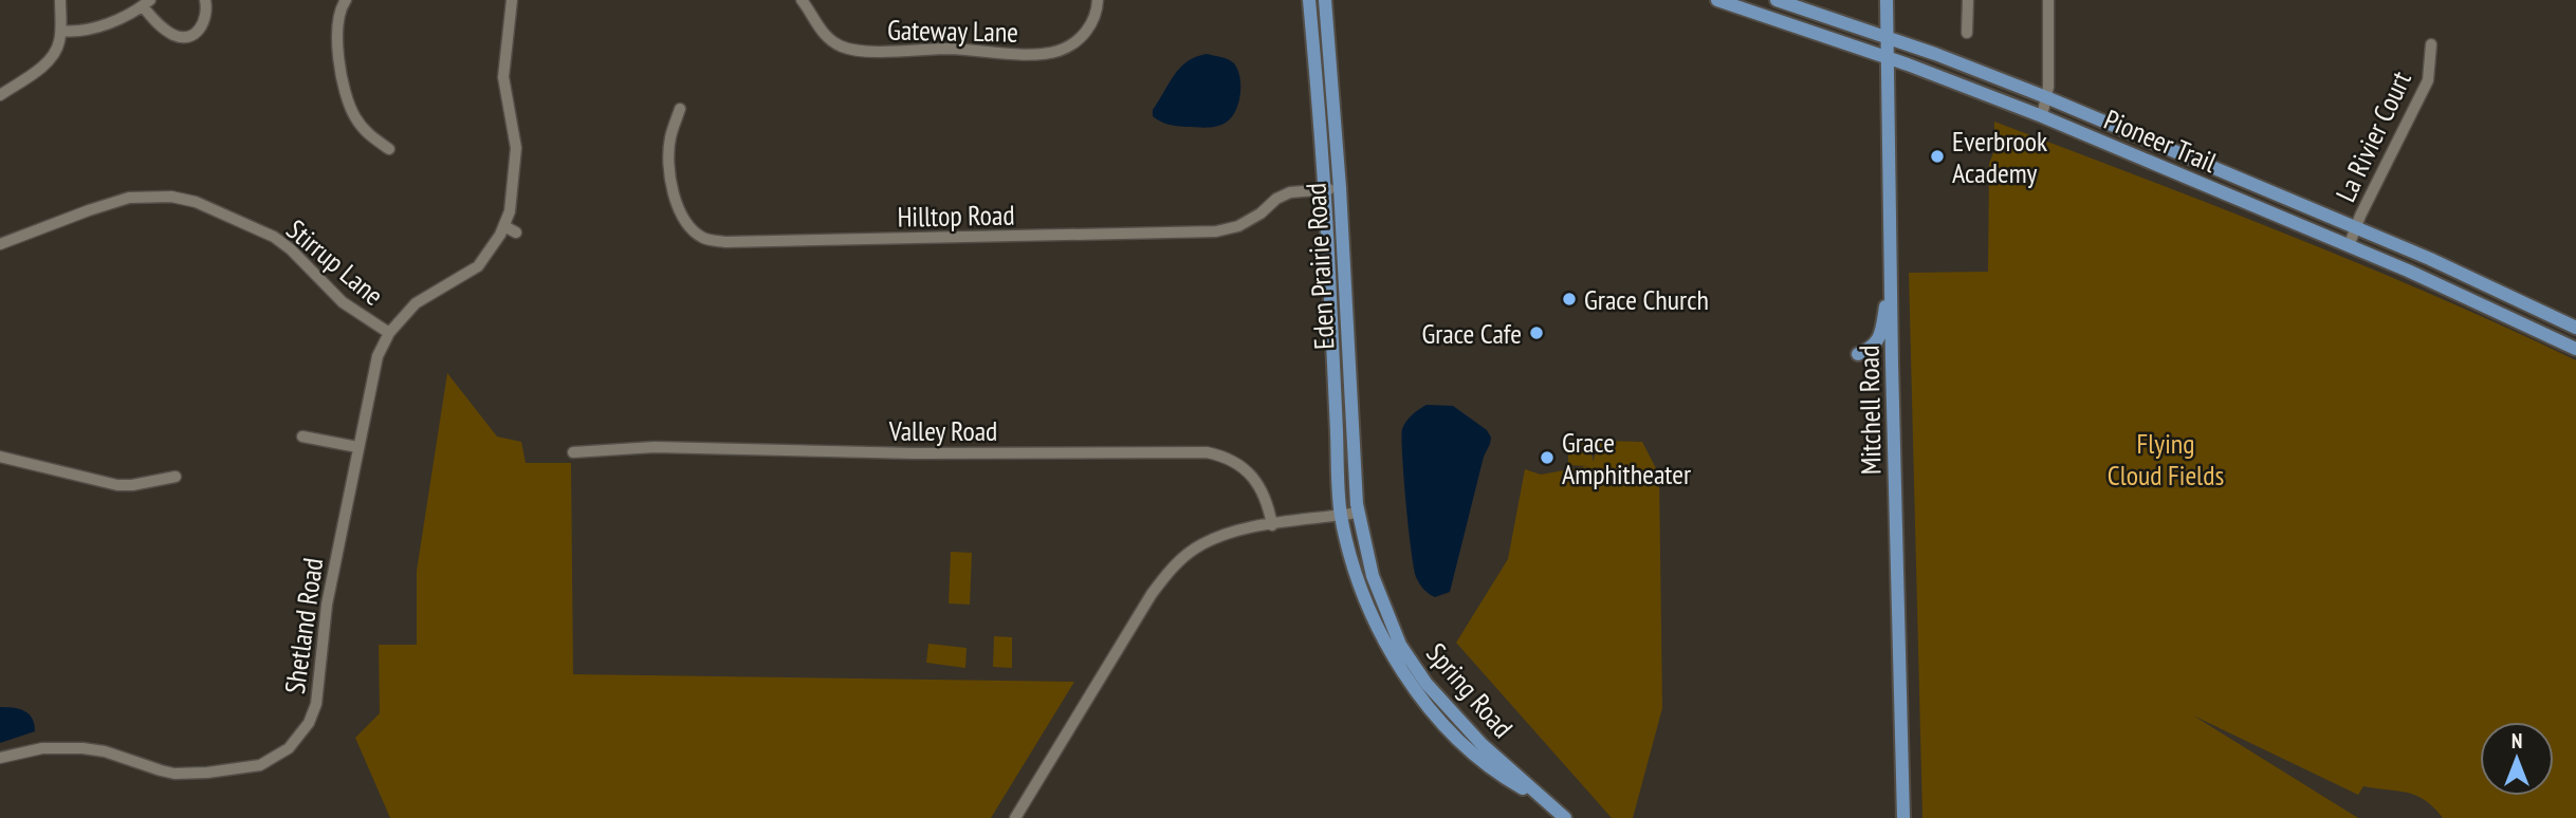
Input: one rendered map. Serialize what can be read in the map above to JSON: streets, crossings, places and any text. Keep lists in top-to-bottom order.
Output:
{
  "streets": {
    "main road": [
      "Pioneer Trail",
      "Eden Prairie Road",
      "Mitchell Road",
      "Spring Road"
    ],
    "street": [
      "Gateway Lane",
      "La Rivier Court",
      "Hilltop Road",
      "Stirrup Lane",
      "Valley Road",
      "Shetland Road"
    ]
  },
  "crossings": [
    ["La Rivier Court", "Pioneer Trail"],
    ["Pioneer Trail", "Mitchell Road"],
    ["Hilltop Road", "Eden Prairie Road"],
    ["Stirrup Lane", "Shetland Road"],
    ["Eden Prairie Road", "Spring Road"]
  ],
  "parks": ["Flying Cloud Fields"],
  "places": [
    "Everbrook Academy",
    "Grace Church",
    "Grace Cafe",
    "Grace Amphitheater"
  ],
  "north": "top"
}
